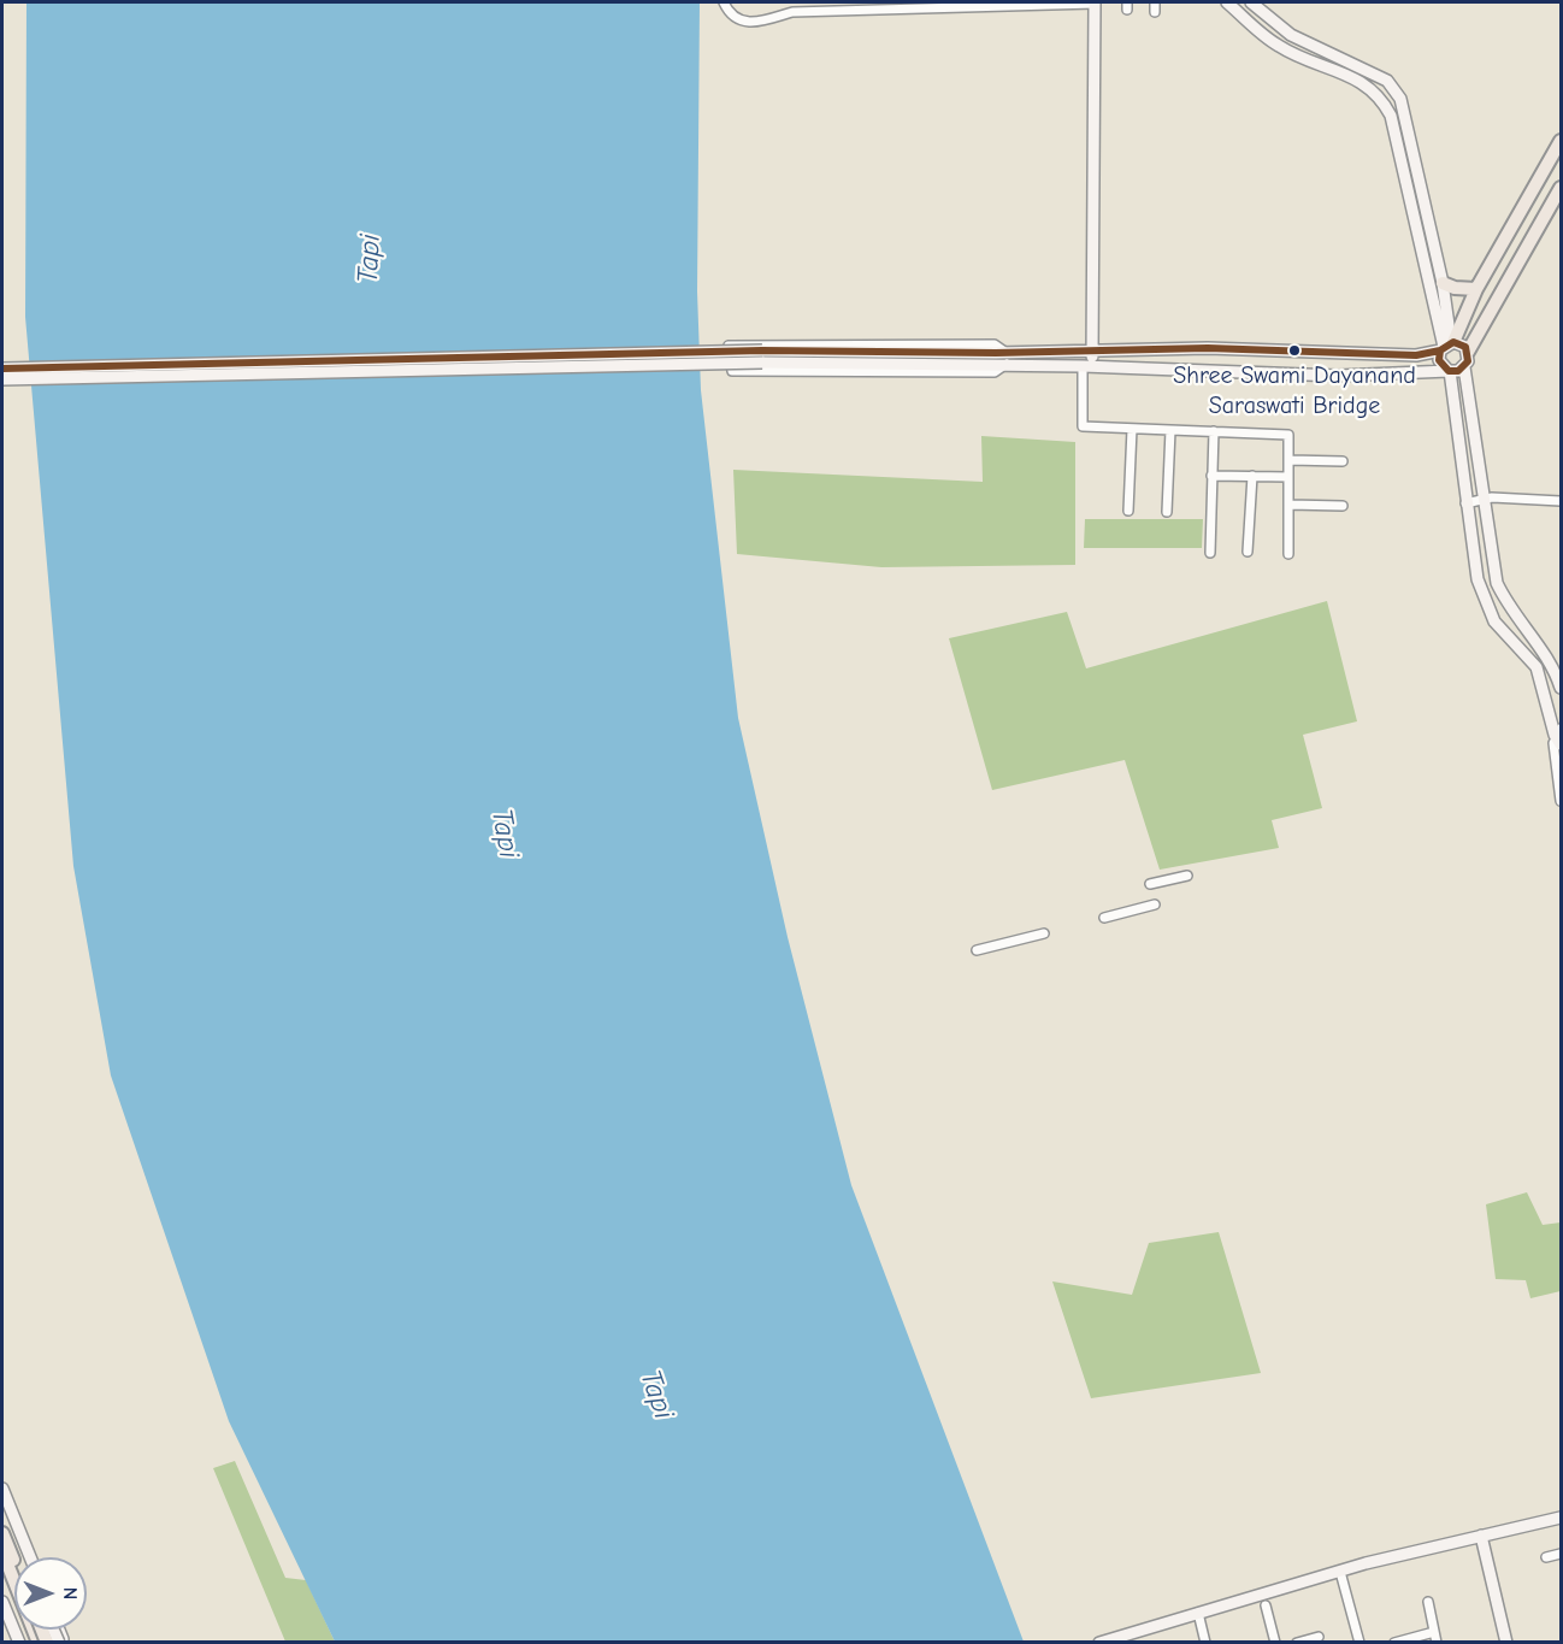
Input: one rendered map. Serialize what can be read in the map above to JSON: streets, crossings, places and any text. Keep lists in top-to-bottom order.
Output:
{
  "water": ["Tapi"],
  "places": ["Shree Swami Dayanand Saraswati Bridge"],
  "north": "right"
}
